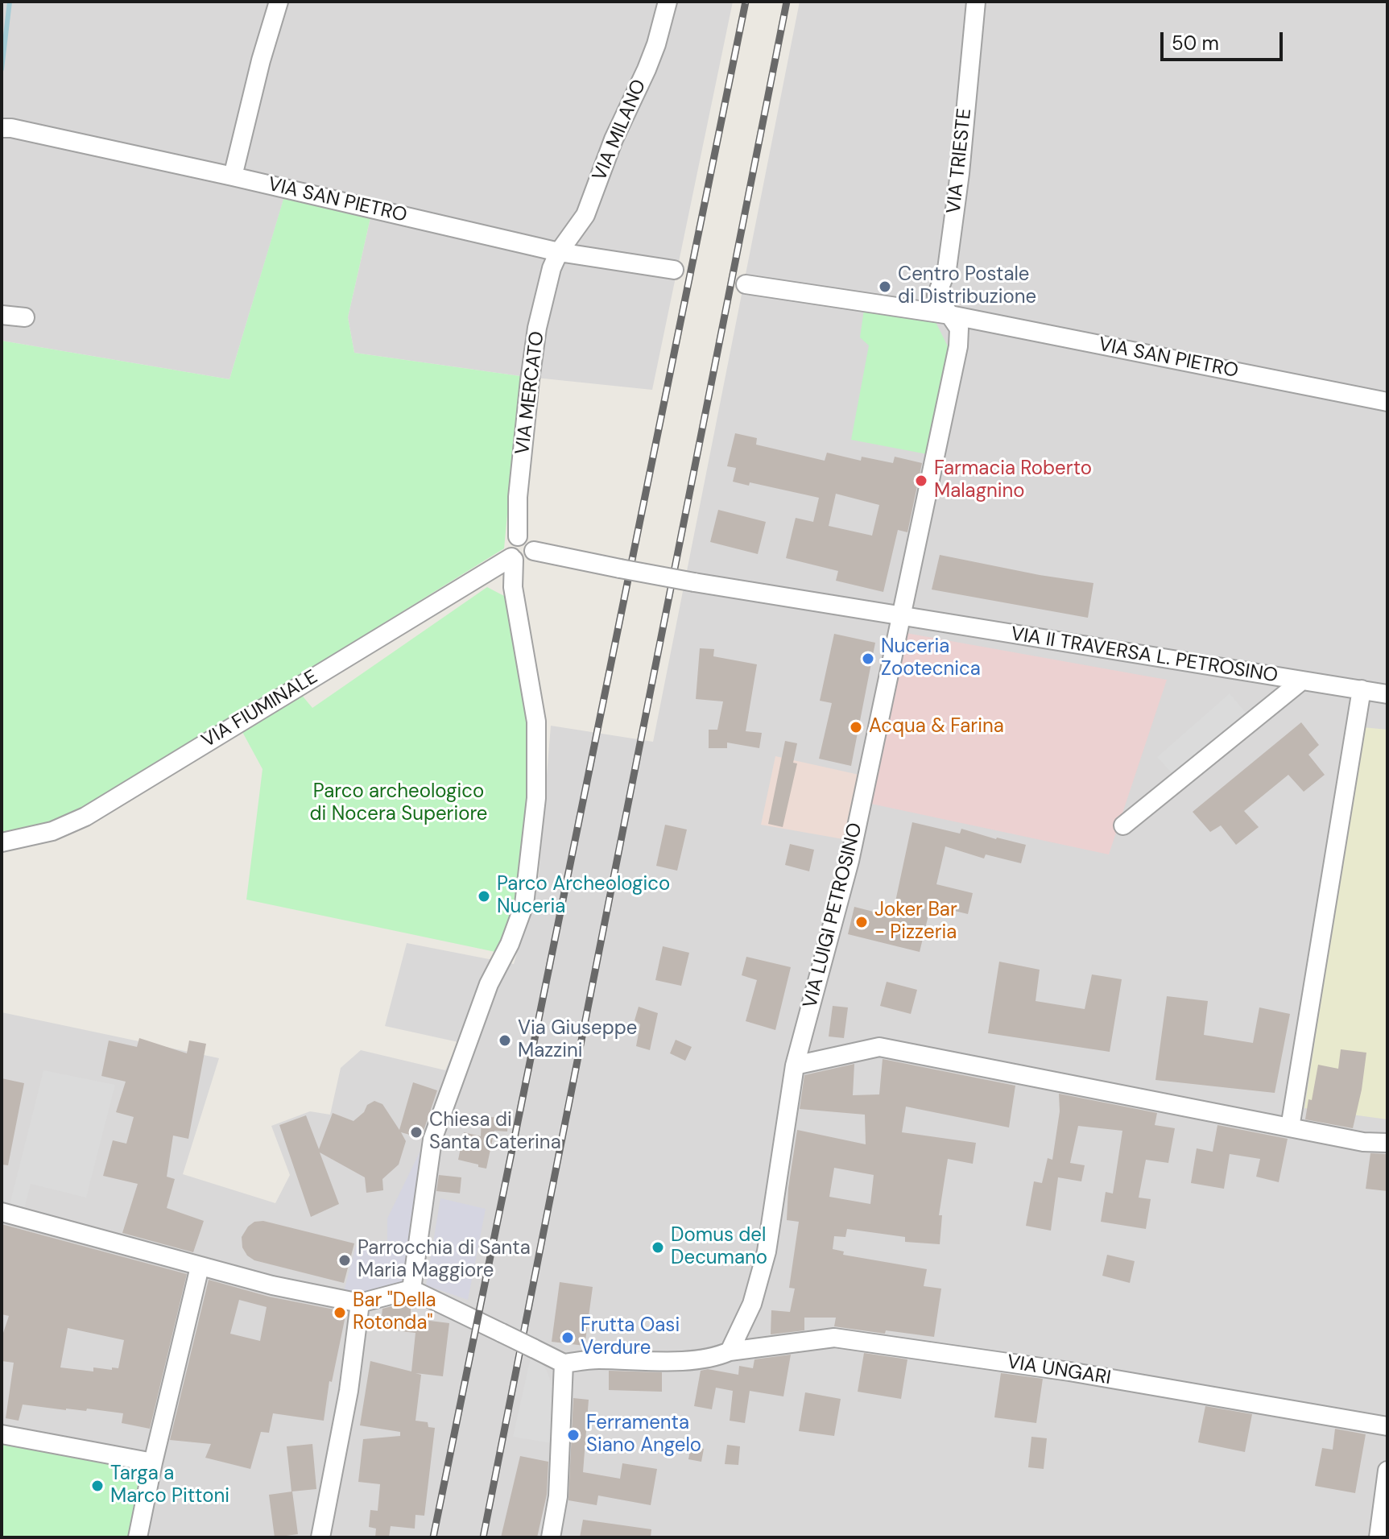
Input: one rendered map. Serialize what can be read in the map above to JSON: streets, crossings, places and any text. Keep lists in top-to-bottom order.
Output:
{
  "streets": {
    "street": [
      "VIA MILANO",
      "VIA TRIESTE",
      "VIA SAN PIETRO",
      "VIA MERCATO",
      "VIA II TRAVERSA L. PETROSINO",
      "VIA FIUMINALE",
      "VIA LUIGI PETROSINO",
      "VIA UNGARI"
    ]
  },
  "crossings": [
    ["VIA MILANO", "VIA SAN PIETRO"],
    ["VIA MILANO", "VIA MERCATO"],
    ["VIA TRIESTE", "VIA SAN PIETRO"],
    ["VIA TRIESTE", "VIA LUIGI PETROSINO"],
    ["VIA SAN PIETRO", "VIA MERCATO"],
    ["VIA SAN PIETRO", "VIA LUIGI PETROSINO"],
    ["VIA MERCATO", "VIA II TRAVERSA L. PETROSINO"],
    ["VIA MERCATO", "VIA FIUMINALE"],
    ["VIA II TRAVERSA L. PETROSINO", "VIA FIUMINALE"],
    ["VIA II TRAVERSA L. PETROSINO", "VIA LUIGI PETROSINO"],
    ["VIA LUIGI PETROSINO", "VIA UNGARI"]
  ],
  "parks": ["Parco archeologico di Nocera Superiore"],
  "places": [
    "Centro Postale di Distribuzione",
    "Farmacia Roberto Malagnino",
    "Nuceria Zootecnica",
    "Acqua & Farina",
    "Parco Archeologico Nuceria",
    "Joker Bar - Pizzeria",
    "Via Giuseppe Mazzini",
    "Chiesa di Santa Caterina",
    "Domus del Decumano",
    "Parrocchia di Santa Maria Maggiore",
    "Bar \"Della Rotonda\"",
    "Frutta Oasi Verdure",
    "Ferramenta Siano Angelo",
    "Targa a Marco Pittoni"
  ],
  "scale_bar": "50 m"
}
